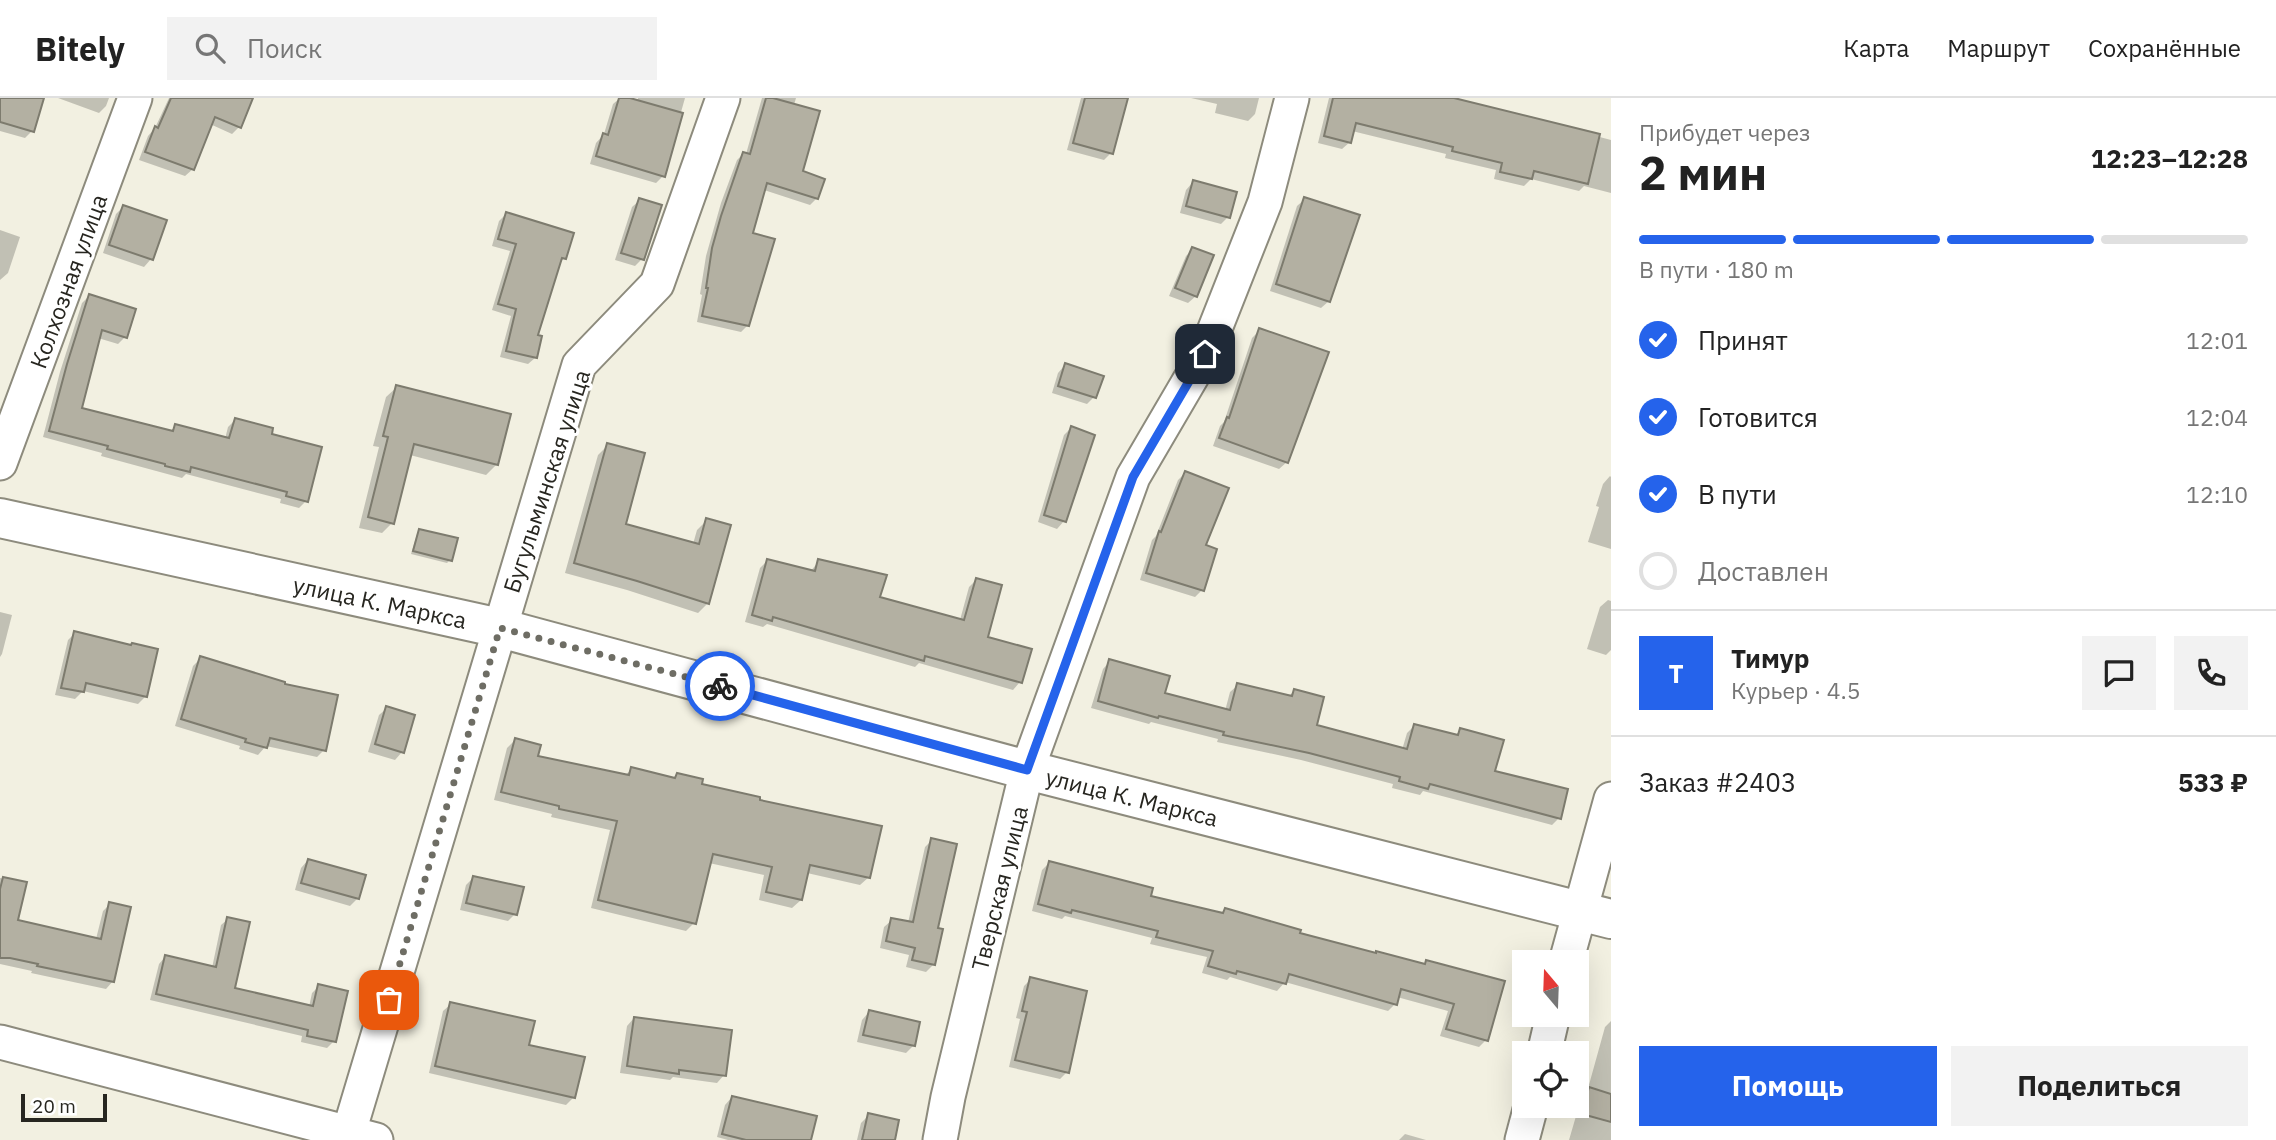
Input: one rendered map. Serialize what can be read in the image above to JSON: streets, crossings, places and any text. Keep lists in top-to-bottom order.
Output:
{
  "streets": {
    "main road": ["улица К. Маркса"],
    "street": ["Колхозная улица", "Бугульминская улица", "Тверская улица"]
  },
  "crossings": [
    ["Бугульминская улица", "улица К. Маркса"],
    ["улица К. Маркса", "Тверская улица"]
  ],
  "scale_bar": "20 m",
  "north": "top",
  "page": {
    "header": "Bitely",
    "search": "Поиск",
    "nav": ["Карта", "Маршрут", "Сохранённые"],
    "heading": ["2 мин", "Прибудет через", "12:23–12:28"],
    "panel": [
      "Тимур",
      "Курьер · 4.5",
      "Заказ #2403",
      "533 ₽"
    ],
    "bar": "В пути · 180 m",
    "list": [
      ["Принят", "12:01"],
      ["Готовится", "12:04"],
      ["В пути", "12:10"],
      "Доставлен"
    ],
    "round": "Т",
    "buttons": ["Помощь", "Поделиться"],
    "scale": "20 m"
  }
}
